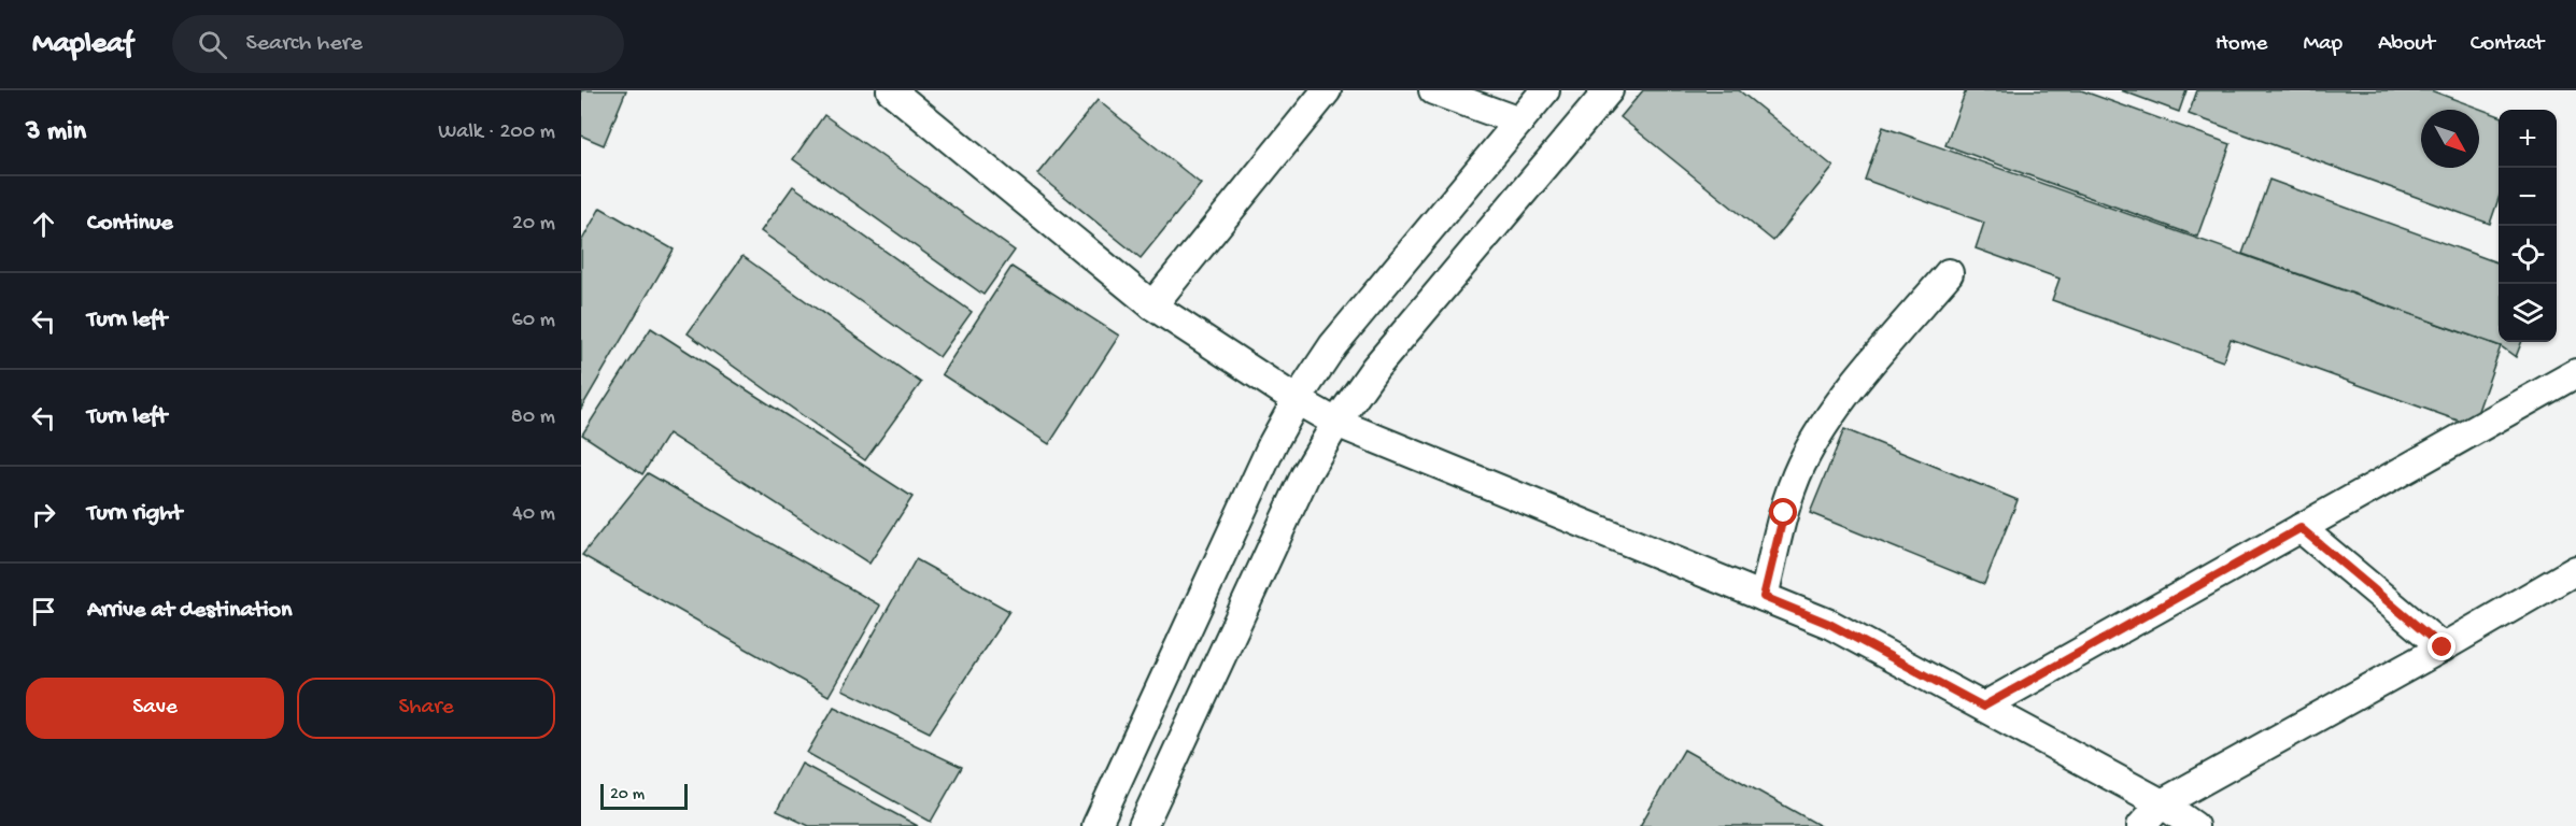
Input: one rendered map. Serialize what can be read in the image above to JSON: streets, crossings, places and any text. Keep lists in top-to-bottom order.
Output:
{
  "scale_bar": "20 m",
  "north": "bottom right",
  "page": {
    "header": "Mapleaf",
    "search": "Search here",
    "nav": [
      "Home",
      "Map",
      "About",
      "Contact"
    ],
    "heading": ["3 min", "Walk · 200 m"],
    "map_buttons": ["+", "−"],
    "list": [
      ["Continue", "20 m"],
      ["Turn left", "60 m"],
      ["Turn left", "80 m"],
      ["Turn right", "40 m"],
      "Arrive at destination"
    ],
    "buttons": ["Save", "Share"],
    "scale": "20 m"
  }
}
